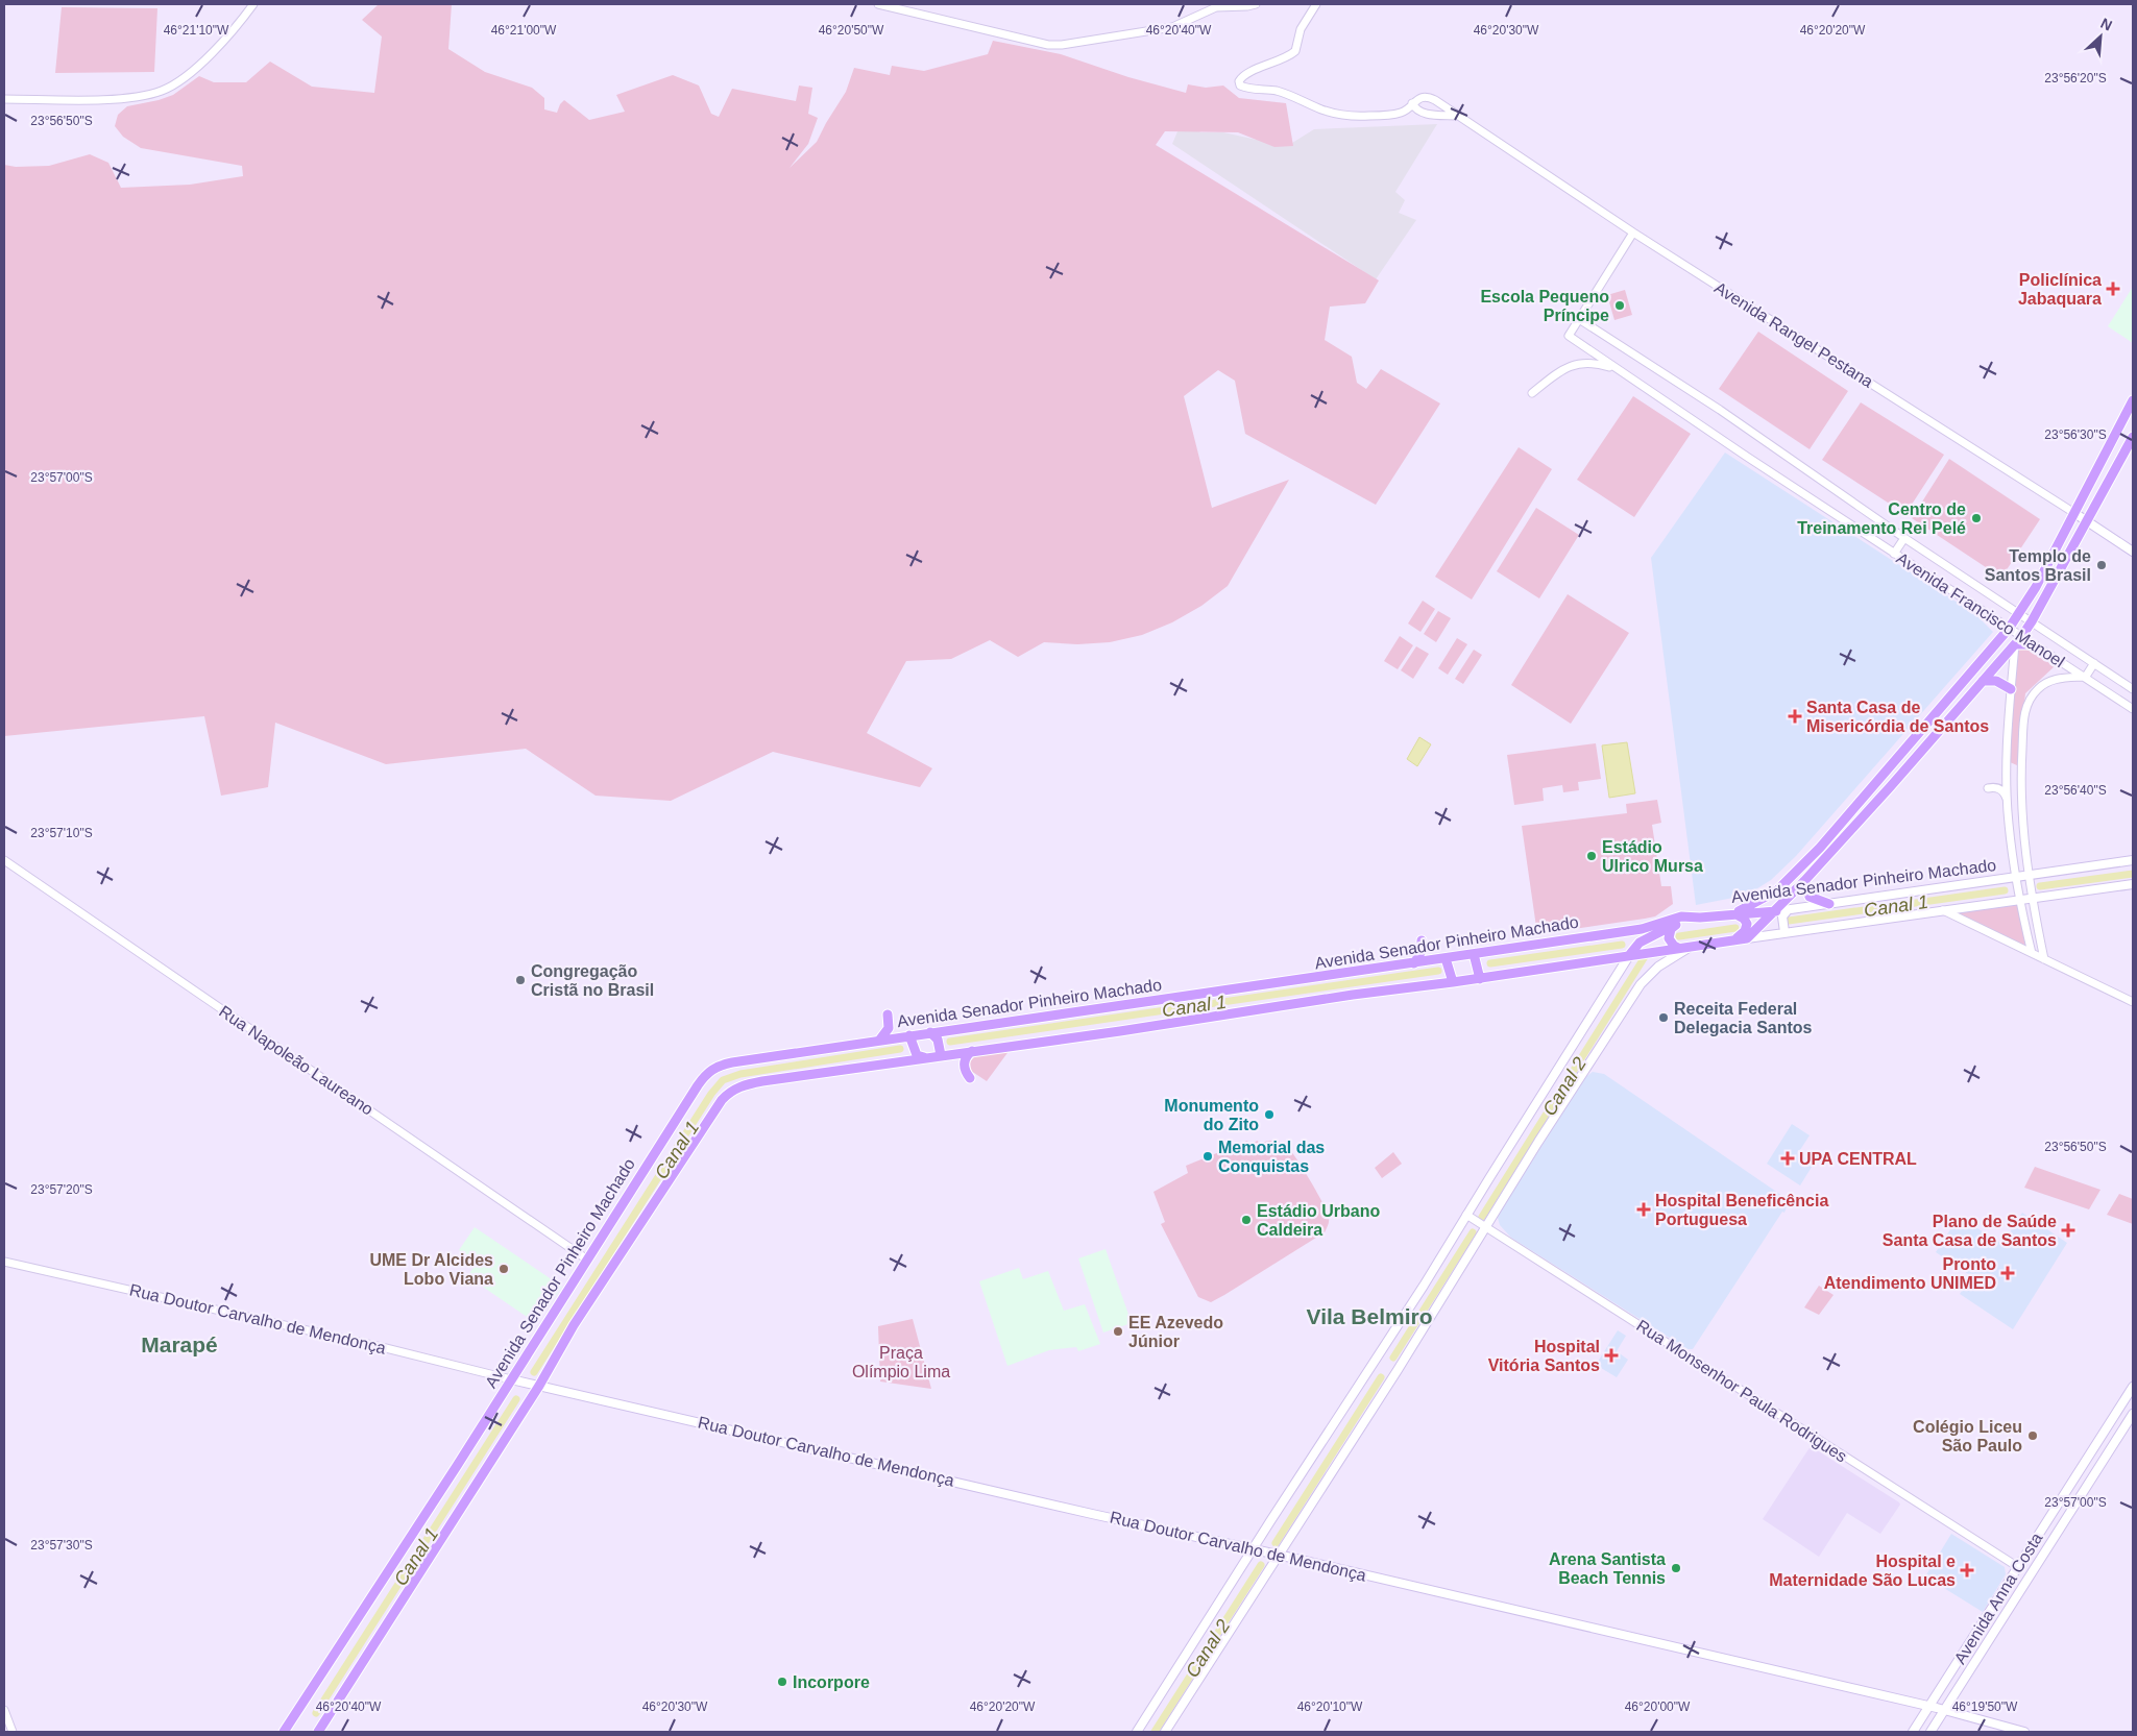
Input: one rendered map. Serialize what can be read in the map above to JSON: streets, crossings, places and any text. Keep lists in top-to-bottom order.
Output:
{
  "streets": {
    "main road": [
      "Avenida Rangel Pestana",
      "Avenida Senador Pinheiro Machado",
      "Rua Doutor Carvalho de Mendonça",
      "Avenida Anna Costa"
    ],
    "street": ["Avenida Francisco Manoel", "Rua Napoleão Laureano", "Rua Monsenhor Paula Rodrigues"]
  },
  "crossings": [
    ["Avenida Senador Pinheiro Machado", "Rua Napoleão Laureano"],
    ["Avenida Senador Pinheiro Machado", "Rua Doutor Carvalho de Mendonça"],
    ["Rua Doutor Carvalho de Mendonça", "Avenida Anna Costa"],
    ["Rua Monsenhor Paula Rodrigues", "Avenida Anna Costa"]
  ],
  "districts": ["Vila Belmiro", "Marapé"],
  "water": ["Canal 1", "Canal 2"],
  "parks": ["Praça Olímpio Lima"],
  "places": {
    "health": [
      "Policlínica Jabaquara",
      "Santa Casa de Misericórdia de Santos",
      "UPA CENTRAL",
      "Hospital Beneficência Portuguesa",
      "Plano de Saúde Santa Casa de Santos",
      "Pronto Atendimento UNIMED",
      "Hospital Vitória Santos",
      "Hospital e Maternidade São Lucas"
    ],
    "other": [
      "Escola Pequeno Príncipe",
      "Centro de Treinamento Rei Pelé",
      "Templo de Santos Brasil",
      "Estádio Ulrico Mursa",
      "Congregação Cristã no Brasil",
      "Receita Federal Delegacia Santos",
      "Monumento do Zito",
      "Memorial das Conquistas",
      "Estádio Urbano Caldeira",
      "UME Dr Alcides Lobo Viana",
      "EE Azevedo Júnior",
      "Colégio Liceu São Paulo",
      "Arena Santista Beach Tennis",
      "Incorpore"
    ]
  },
  "north": "top right",
  "coordinates": [
    "46°21'10\"W",
    "46°21'00\"W",
    "46°20'50\"W",
    "46°20'40\"W",
    "46°20'30\"W",
    "46°20'20\"W",
    "23°56'20\"S",
    "23°56'50\"S",
    "23°56'30\"S",
    "23°57'00\"S",
    "23°56'40\"S",
    "23°57'10\"S",
    "23°57'20\"S",
    "23°57'30\"S",
    "46°20'10\"W",
    "46°20'00\"W",
    "46°19'50\"W"
  ]
}
